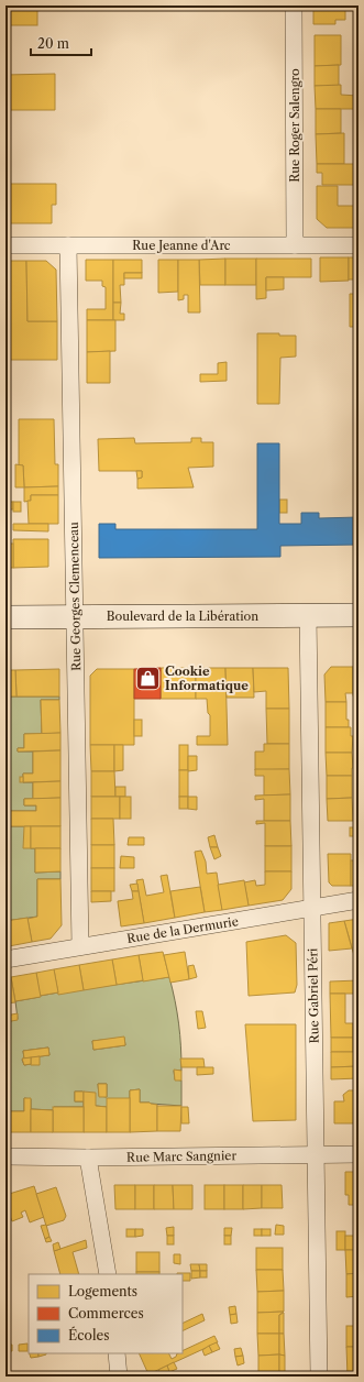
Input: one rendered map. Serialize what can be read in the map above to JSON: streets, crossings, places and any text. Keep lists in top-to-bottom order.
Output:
{
  "streets": {
    "main road": ["Boulevard de la Libération"],
    "street": [
      "Rue Roger Salengro",
      "Rue Jeanne d'Arc",
      "Rue Georges Clemenceau",
      "Rue de la Dermurie",
      "Rue Gabriel Péri",
      "Rue Marc Sangnier"
    ]
  },
  "crossings": [
    ["Rue Roger Salengro", "Rue Jeanne d'Arc"],
    ["Rue Jeanne d'Arc", "Rue Georges Clemenceau"],
    ["Rue Georges Clemenceau", "Boulevard de la Libération"],
    ["Rue Georges Clemenceau", "Rue de la Dermurie"],
    ["Boulevard de la Libération", "Rue Gabriel Péri"],
    ["Rue de la Dermurie", "Rue Gabriel Péri"],
    ["Rue Gabriel Péri", "Rue Marc Sangnier"]
  ],
  "places": {
    "shop": ["Cookie Informatique"]
  },
  "legend": ["Logements", "Commerces", "Écoles"],
  "scale_bar": "20 m"
}
